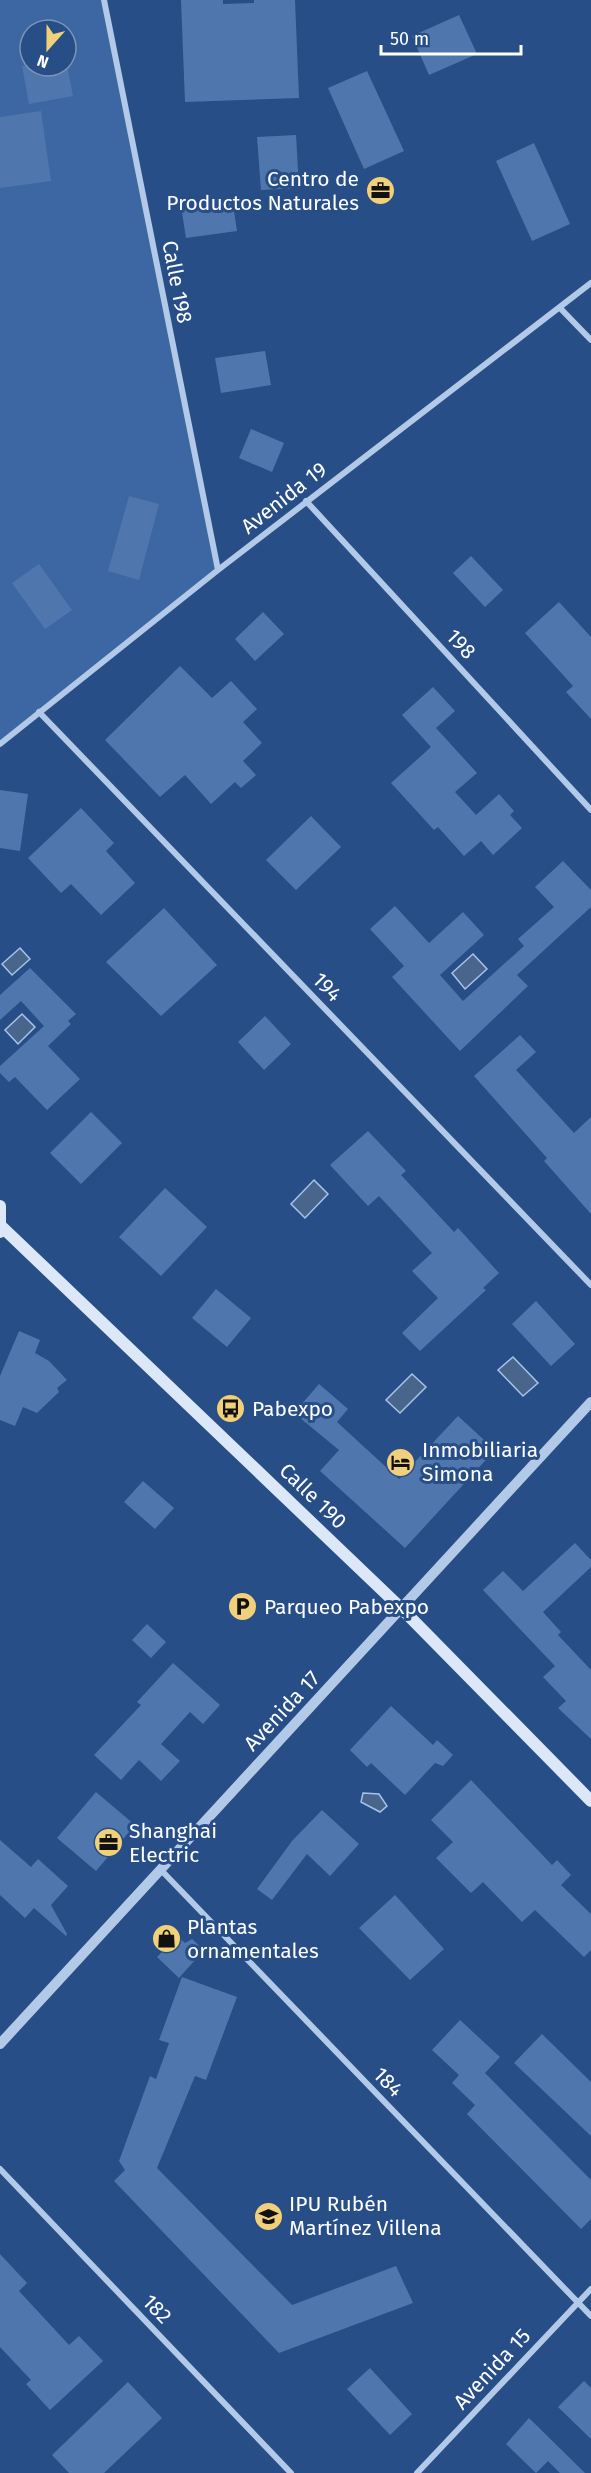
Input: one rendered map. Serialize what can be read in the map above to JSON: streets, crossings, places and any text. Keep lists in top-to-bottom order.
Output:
{
  "streets": {
    "main road": ["Calle 190"],
    "street": [
      "Calle 198",
      "Avenida 19",
      "198",
      "194",
      "Avenida 17",
      "184",
      "182",
      "Avenida 15"
    ]
  },
  "crossings": [
    ["Calle 198", "Avenida 19"],
    ["Avenida 19", "198"],
    ["Avenida 19", "194"],
    ["Calle 190", "Avenida 17"],
    ["Avenida 17", "184"],
    ["184", "Avenida 15"]
  ],
  "places": {
    "office": ["Centro de Productos Naturales", "Shanghai Electric"],
    "bus stop": ["Pabexpo"],
    "hotel": ["Inmobiliaria Simona"],
    "parking": ["Parqueo Pabexpo"],
    "shop": ["Plantas ornamentales"],
    "school or university": ["IPU Rubén Martínez Villena"]
  },
  "scale_bar": "50 m",
  "north": "bottom"
}
